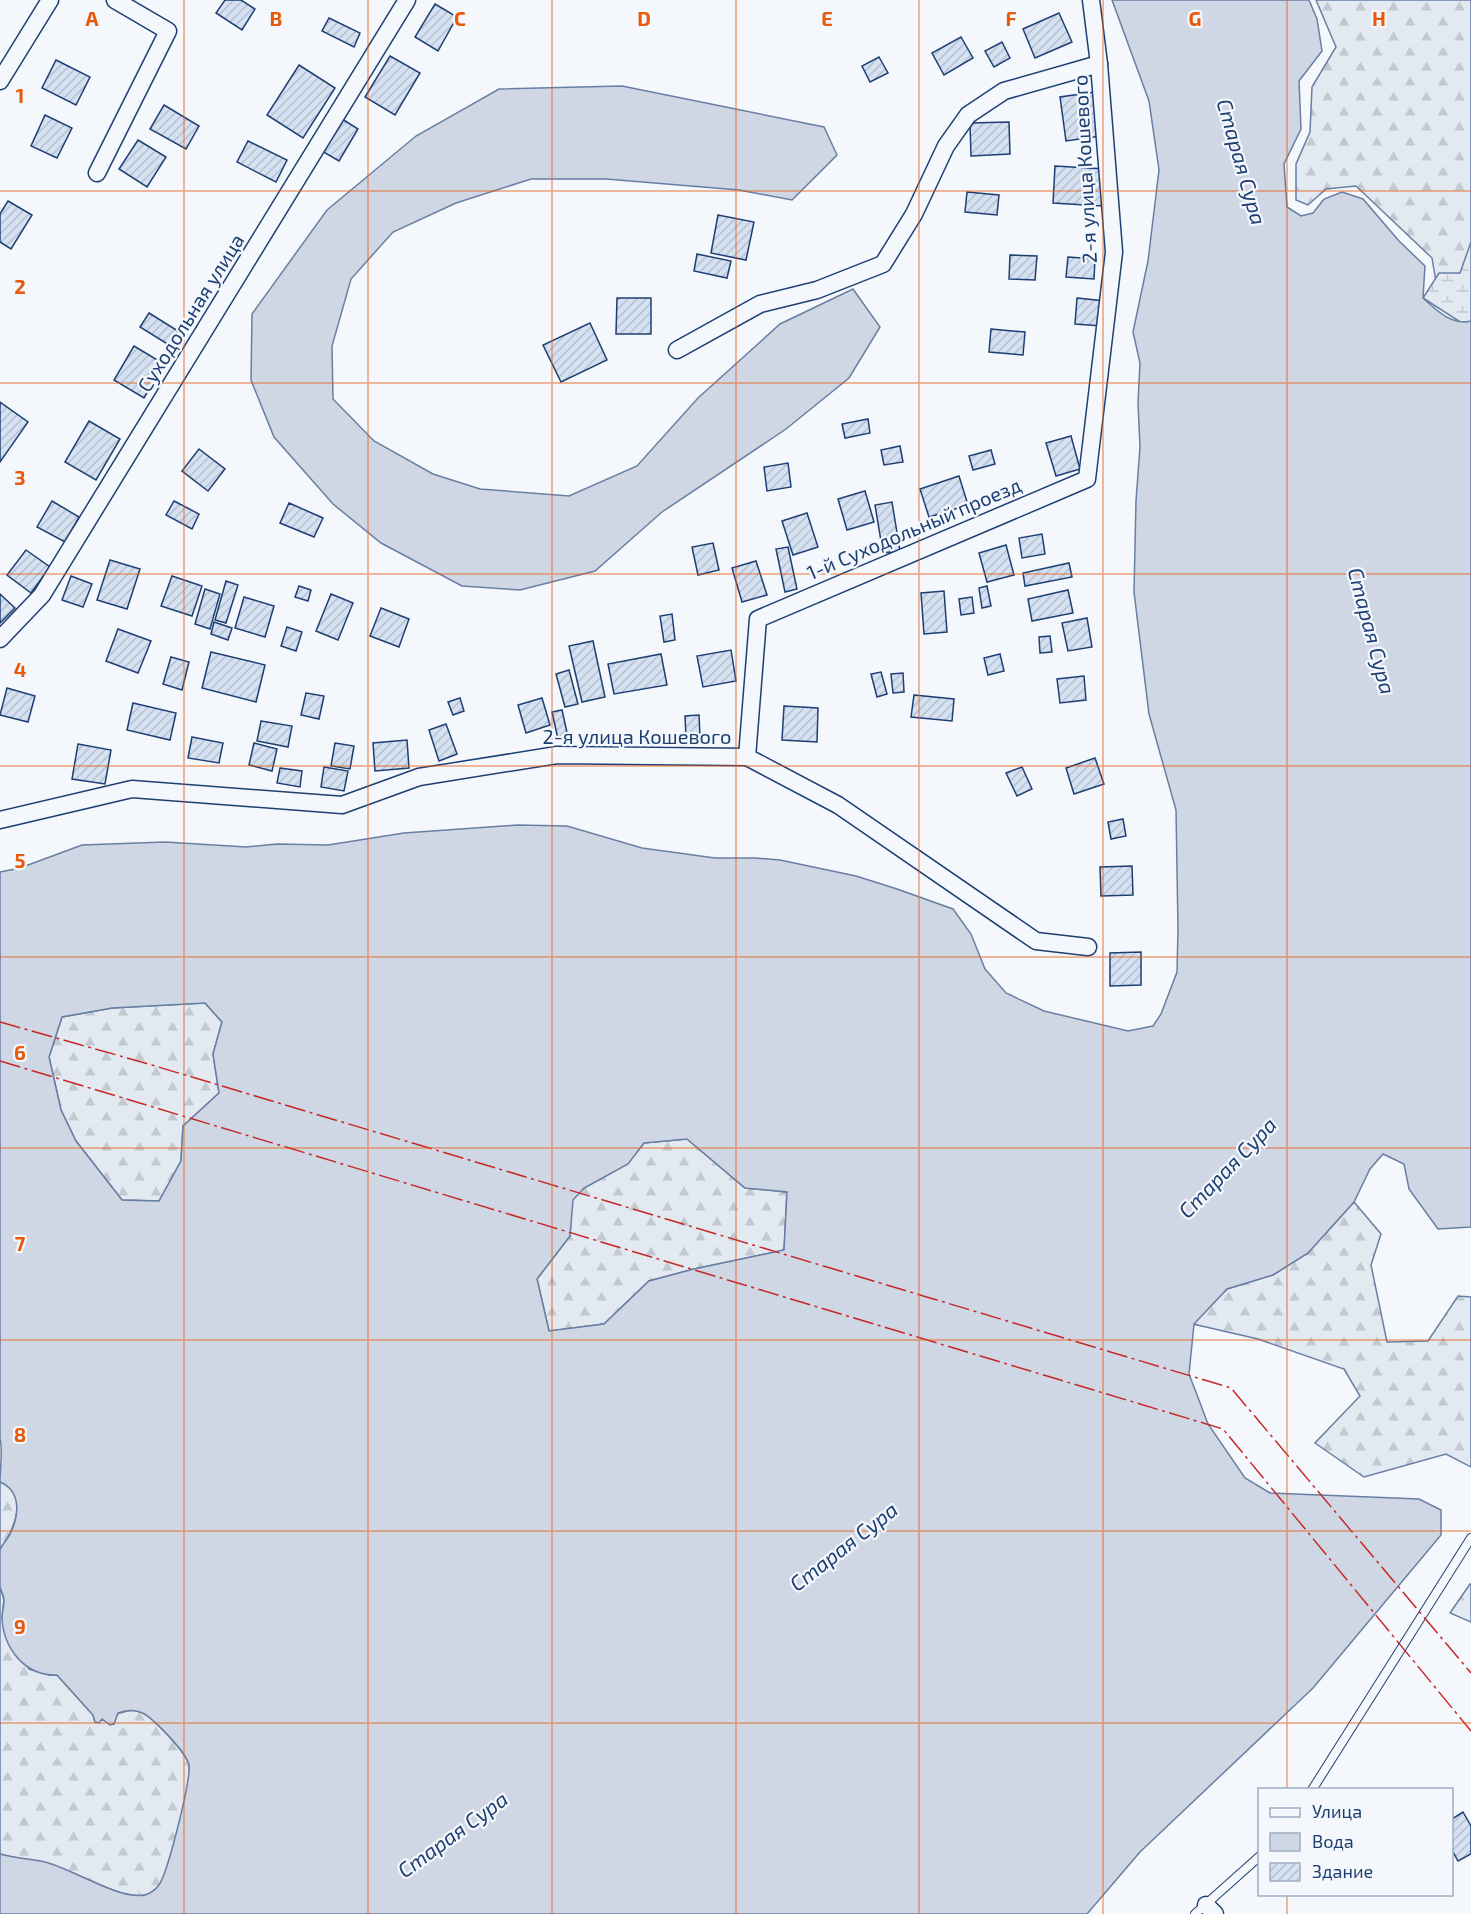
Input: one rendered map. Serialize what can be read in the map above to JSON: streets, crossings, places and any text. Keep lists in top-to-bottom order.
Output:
{
  "streets": {
    "street": ["2-я улица Кошевого", "Суходольная улица", "1-й Суходольный проезд"]
  },
  "crossings": [
    ["2-я улица Кошевого", "1-й Суходольный проезд"]
  ],
  "water": ["Старая Сура"],
  "legend": ["Улица", "Вода", "Здание"],
  "grid": {
    "columns": [
      "A",
      "B",
      "C",
      "D",
      "E",
      "F",
      "G",
      "H"
    ],
    "rows": [
      "1",
      "2",
      "3",
      "4",
      "5",
      "6",
      "7",
      "8",
      "9"
    ]
  }
}
